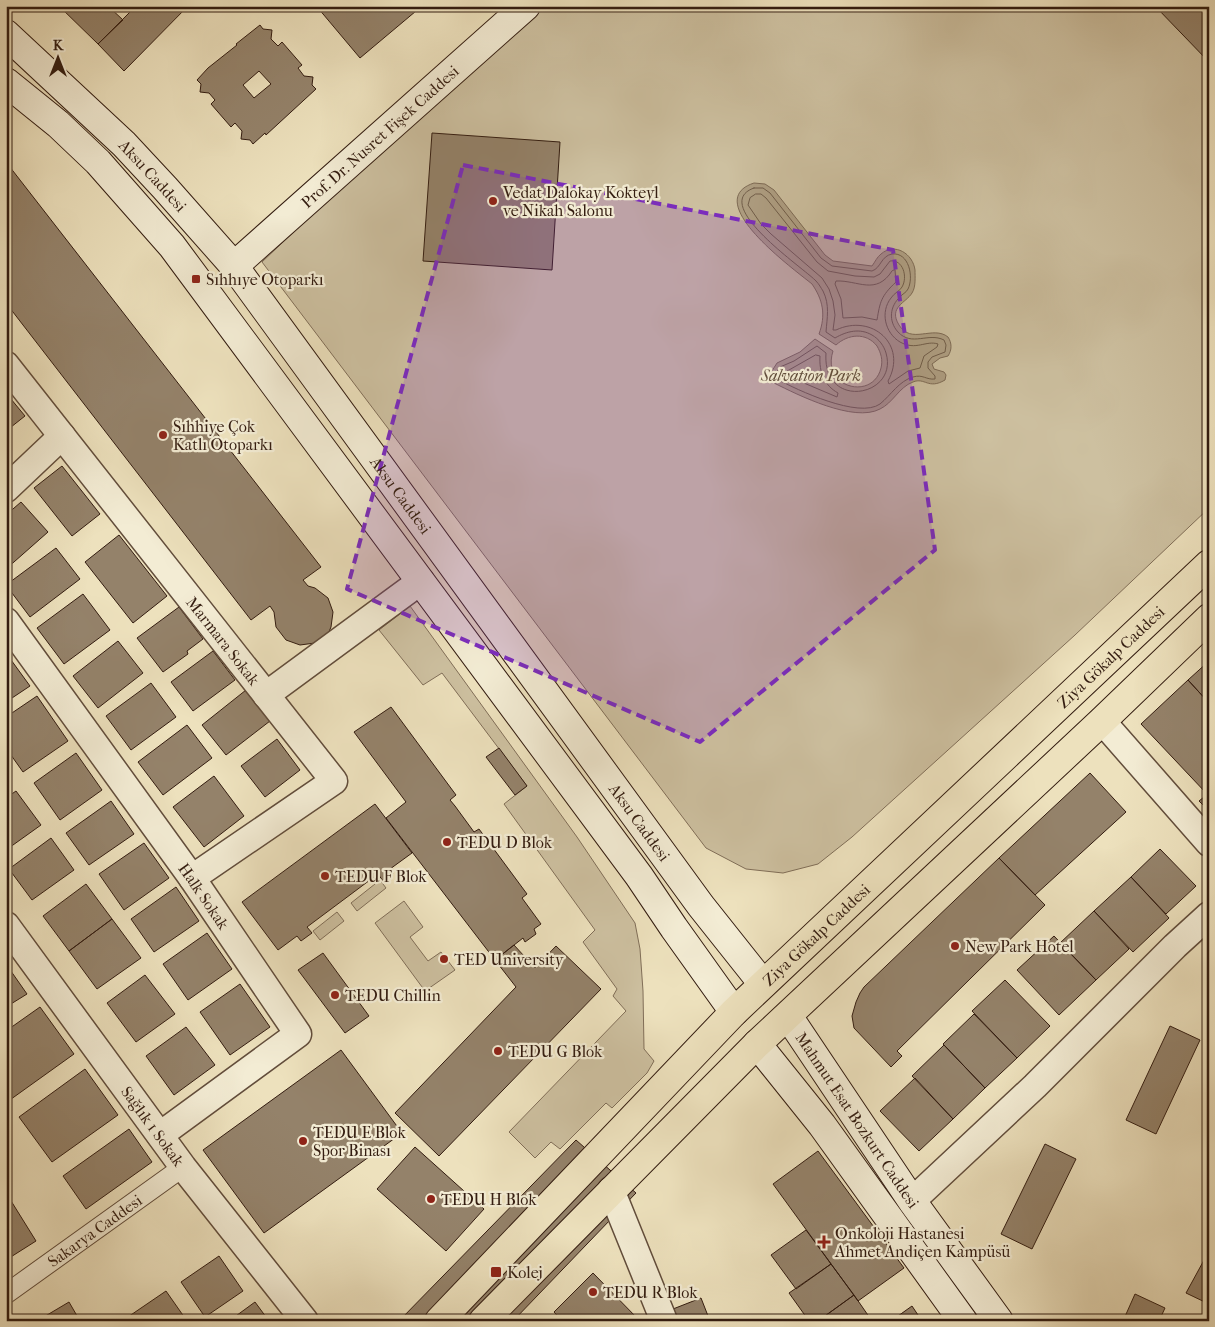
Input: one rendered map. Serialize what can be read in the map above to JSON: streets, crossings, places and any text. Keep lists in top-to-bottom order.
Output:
{
  "streets": {
    "main road": [
      "Prof. Dr. Nusret Fişek Caddesi",
      "Aksu Caddesi",
      "Ziya Gökalp Caddesi",
      "Mahmut Esat Bozkurt Caddesi"
    ],
    "street": [
      "Marmara Sokak",
      "Halk Sokak",
      "Sağlık 1 Sokak",
      "Sakarya Caddesi"
    ]
  },
  "crossings": [
    ["Prof. Dr. Nusret Fişek Caddesi", "Aksu Caddesi"],
    ["Aksu Caddesi", "Ziya Gökalp Caddesi"],
    ["Marmara Sokak", "Halk Sokak"],
    ["Halk Sokak", "Sağlık 1 Sokak"],
    ["Sağlık 1 Sokak", "Sakarya Caddesi"]
  ],
  "parks": ["Salvation Park"],
  "places": {
    "other": [
      "Vedat Dalokay Kokteyl ve Nikah Salonu",
      "Sıhhiye Çok Katlı Otoparkı",
      "TEDU D Blok",
      "TEDU F Blok",
      "New Park Hotel",
      "TED University",
      "TEDU Chillin",
      "TEDU G Blok",
      "TEDU E Blok Spor Binası",
      "TEDU H Blok",
      "TEDU R Blok"
    ],
    "transit": ["Sıhhıye Otoparkı", "Kolej"],
    "health": ["Onkoloji Hastanesi Ahmet Andiçen Kampüsü"]
  },
  "north": "top"
}
